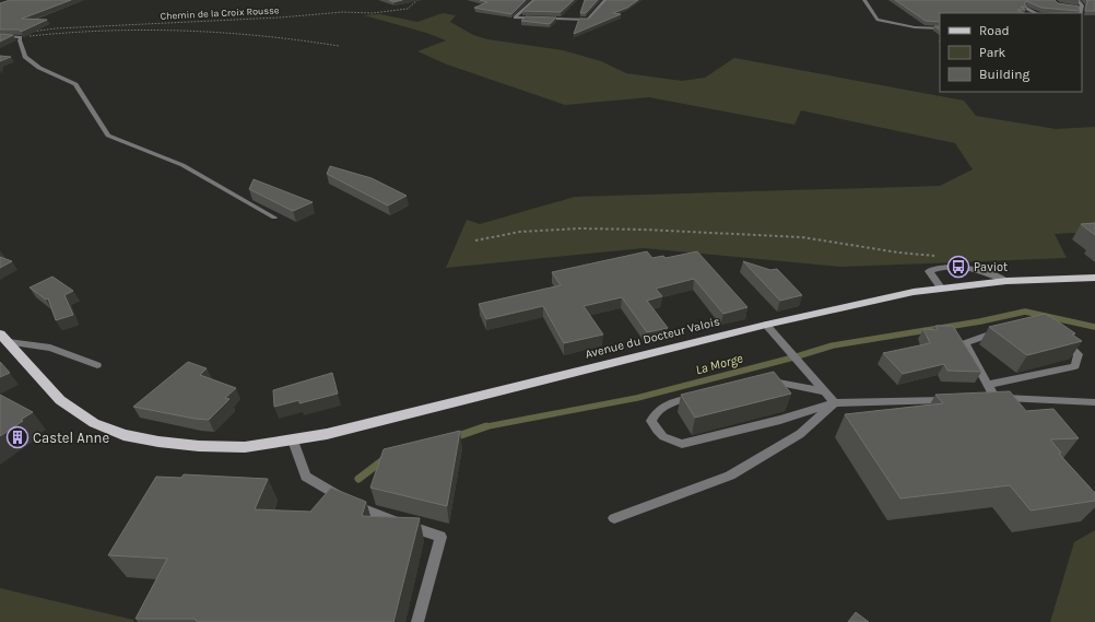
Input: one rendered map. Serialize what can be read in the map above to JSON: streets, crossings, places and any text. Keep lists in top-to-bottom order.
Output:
{
  "streets": {
    "main road": ["Avenue du Docteur Valois"],
    "path": ["Chemin de la Croix Rousse"]
  },
  "water": ["La Morge"],
  "places": {
    "bus stop": ["Paviot"],
    "building": ["Castel Anne"]
  },
  "legend": ["Road", "Park", "Building"]
}
